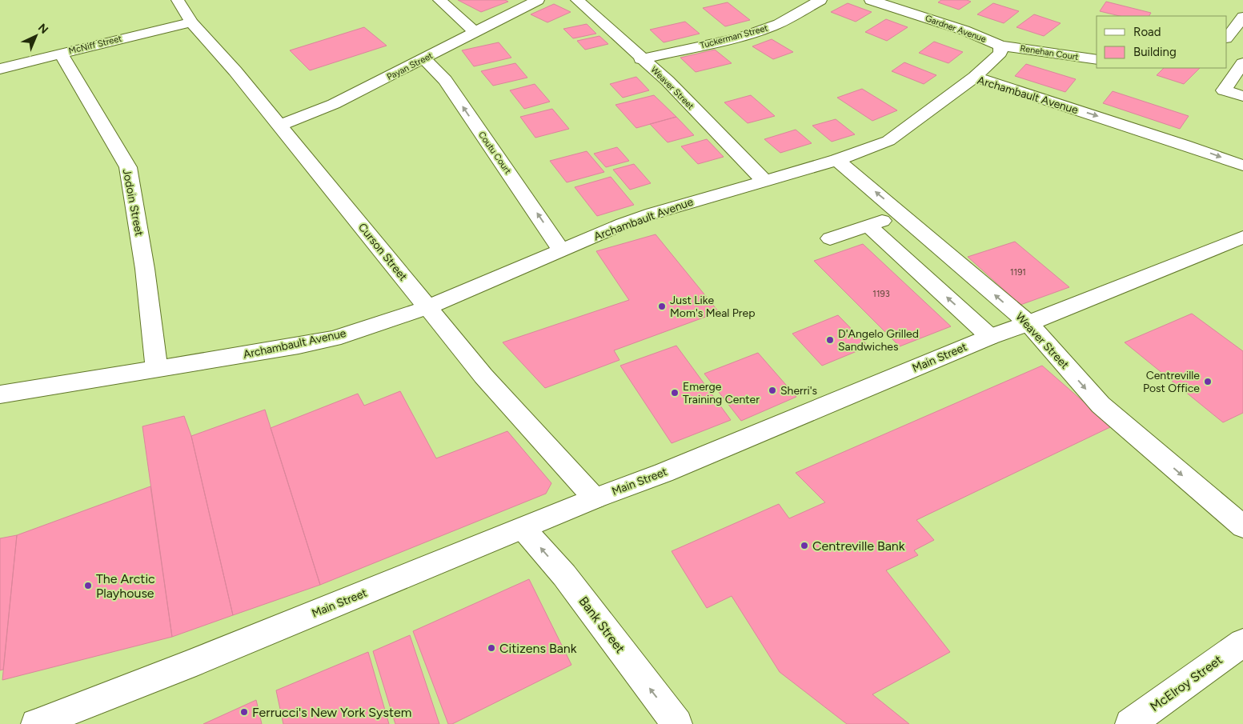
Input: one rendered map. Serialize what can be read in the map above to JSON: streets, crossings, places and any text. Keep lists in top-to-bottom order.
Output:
{
  "streets": {
    "street": [
      "Gardner Avenue",
      "Tuckerman Street",
      "McNiff Street",
      "Renehan Court",
      "Payan Street",
      "Weaver Street",
      "Archambault Avenue",
      "Coutu Court",
      "Jodoin Street",
      "Curson Street",
      "Main Street",
      "Bank Street",
      "McElroy Street"
    ]
  },
  "crossings": [
    ["Gardner Avenue", "Renehan Court"],
    ["Gardner Avenue", "Archambault Avenue"],
    ["Tuckerman Street", "Weaver Street"],
    ["McNiff Street", "Jodoin Street"],
    ["McNiff Street", "Curson Street"],
    ["Payan Street", "Coutu Court"],
    ["Payan Street", "Curson Street"],
    ["Weaver Street", "Archambault Avenue"],
    ["Weaver Street", "Main Street"],
    ["Archambault Avenue", "Coutu Court"],
    ["Archambault Avenue", "Jodoin Street"],
    ["Archambault Avenue", "Curson Street"],
    ["Curson Street", "Main Street"],
    ["Main Street", "Bank Street"]
  ],
  "one_way": ["Coutu Court", "Bank Street"],
  "places": [
    "Just Like Mom's Meal Prep",
    "D'Angelo Grilled Sandwiches",
    "Centreville Post Office",
    "Sherri's",
    "Emerge Training Center",
    "Centreville Bank",
    "The Arctic Playhouse",
    "Citizens Bank",
    "Ferrucci's New York System"
  ],
  "house_numbers": ["1191", "1193"],
  "legend": ["Road", "Building"],
  "north": "top right"
}
